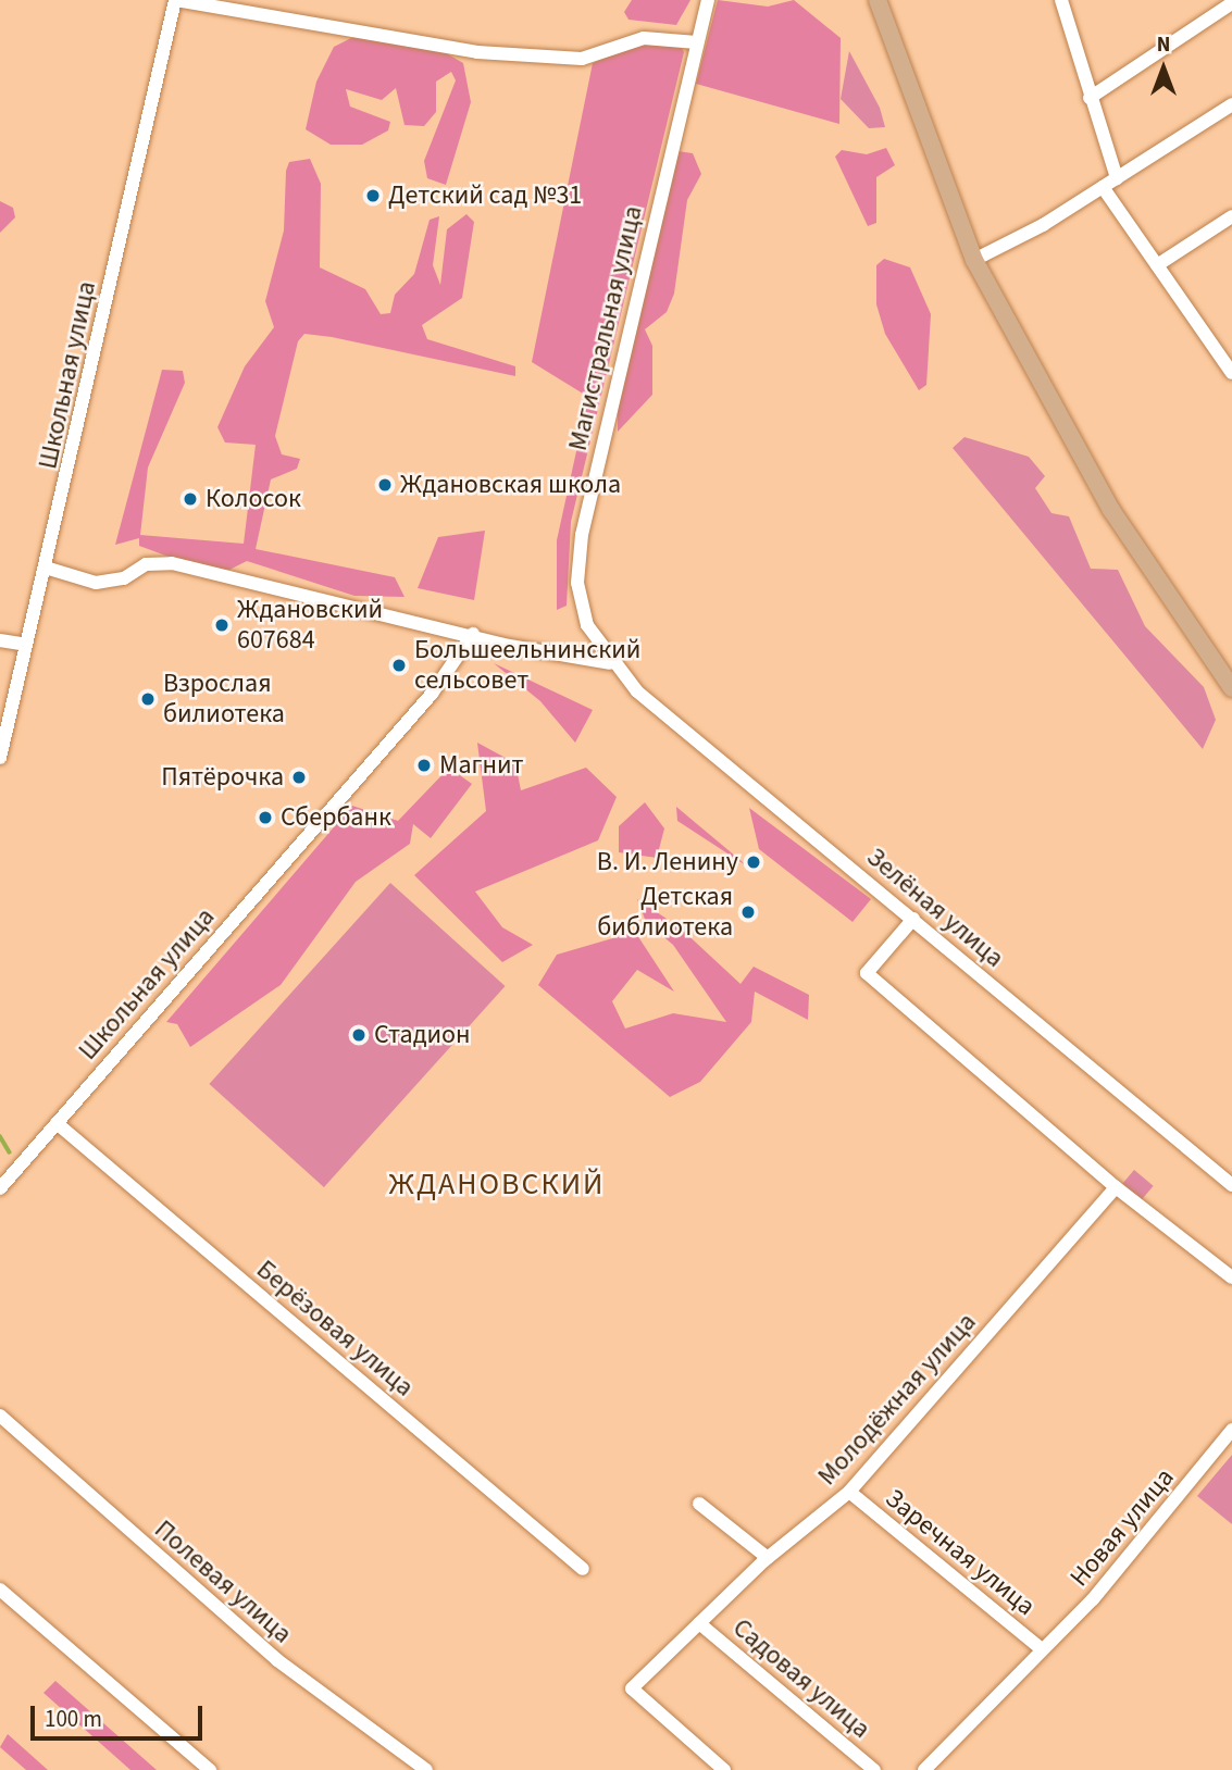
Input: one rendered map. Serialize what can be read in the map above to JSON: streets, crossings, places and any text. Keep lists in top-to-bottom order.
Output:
{
  "streets": {
    "street": [
      "Магистральная улица",
      "Школьная улица",
      "Зелёная улица",
      "Берёзовая улица",
      "Молодёжная улица",
      "Новая улица",
      "Заречная улица",
      "Полевая улица",
      "Садовая улица"
    ]
  },
  "crossings": [
    ["Магистральная улица", "Школьная улица"],
    ["Магистральная улица", "Зелёная улица"],
    ["Школьная улица", "Берёзовая улица"],
    ["Молодёжная улица", "Заречная улица"],
    ["Молодёжная улица", "Садовая улица"],
    ["Новая улица", "Заречная улица"]
  ],
  "districts": ["ЖДАНОВСКИЙ"],
  "places": [
    "Детский сад №31",
    "Ждановская школа",
    "Колосок",
    "Ждановский 607684",
    "Большеельнинский сельсовет",
    "Взрослая билиотека",
    "Магнит",
    "Пятёрочка",
    "Сбербанк",
    "В. И. Ленину",
    "Детская библиотека",
    "Стадион"
  ],
  "scale_bar": "100 m",
  "north": "top"
}
